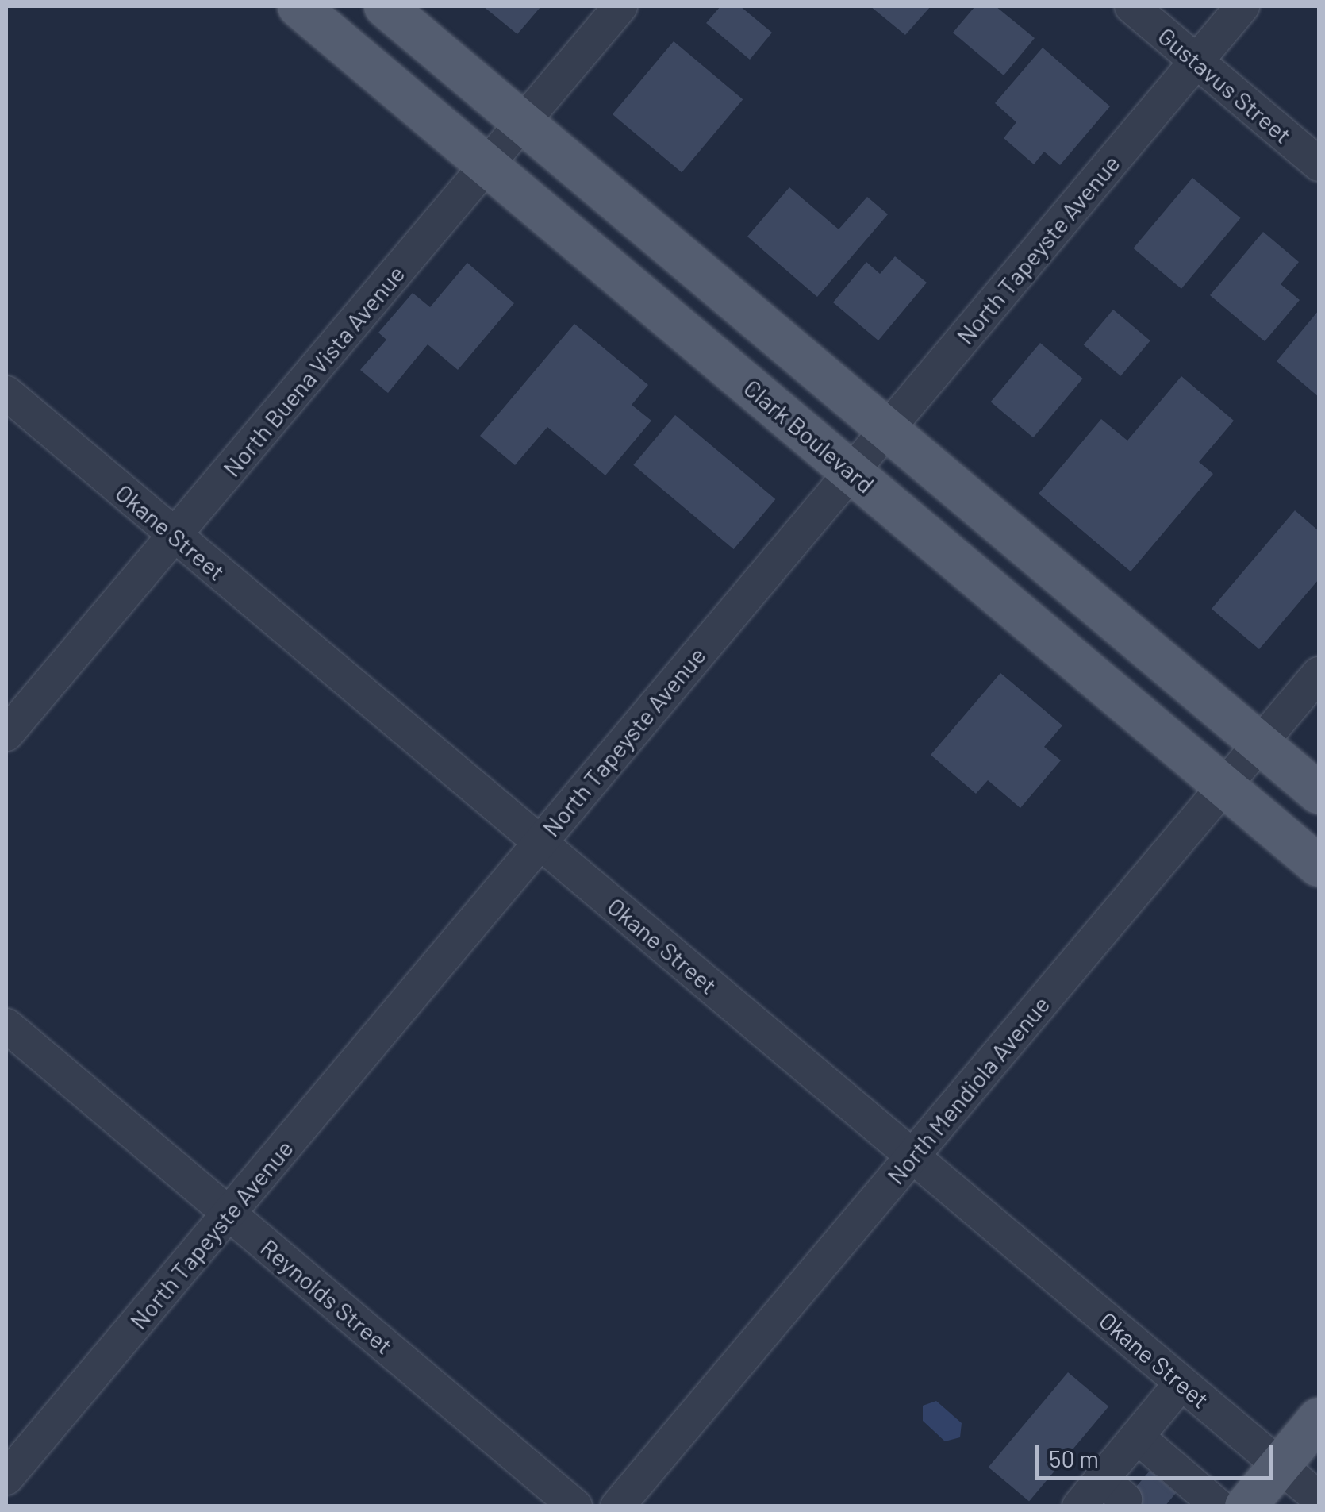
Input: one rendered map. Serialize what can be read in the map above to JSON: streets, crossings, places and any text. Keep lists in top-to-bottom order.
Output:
{
  "streets": {
    "main road": ["Clark Boulevard"],
    "street": [
      "Gustavus Street",
      "North Tapeyste Avenue",
      "North Buena Vista Avenue",
      "Okane Street",
      "North Mendiola Avenue",
      "Reynolds Street"
    ]
  },
  "crossings": [
    ["Gustavus Street", "North Tapeyste Avenue"],
    ["North Tapeyste Avenue", "Clark Boulevard"],
    ["North Tapeyste Avenue", "Okane Street"],
    ["North Tapeyste Avenue", "Reynolds Street"],
    ["North Buena Vista Avenue", "Clark Boulevard"],
    ["North Buena Vista Avenue", "Okane Street"],
    ["Clark Boulevard", "North Mendiola Avenue"],
    ["Okane Street", "North Mendiola Avenue"]
  ],
  "scale_bar": "50 m"
}
